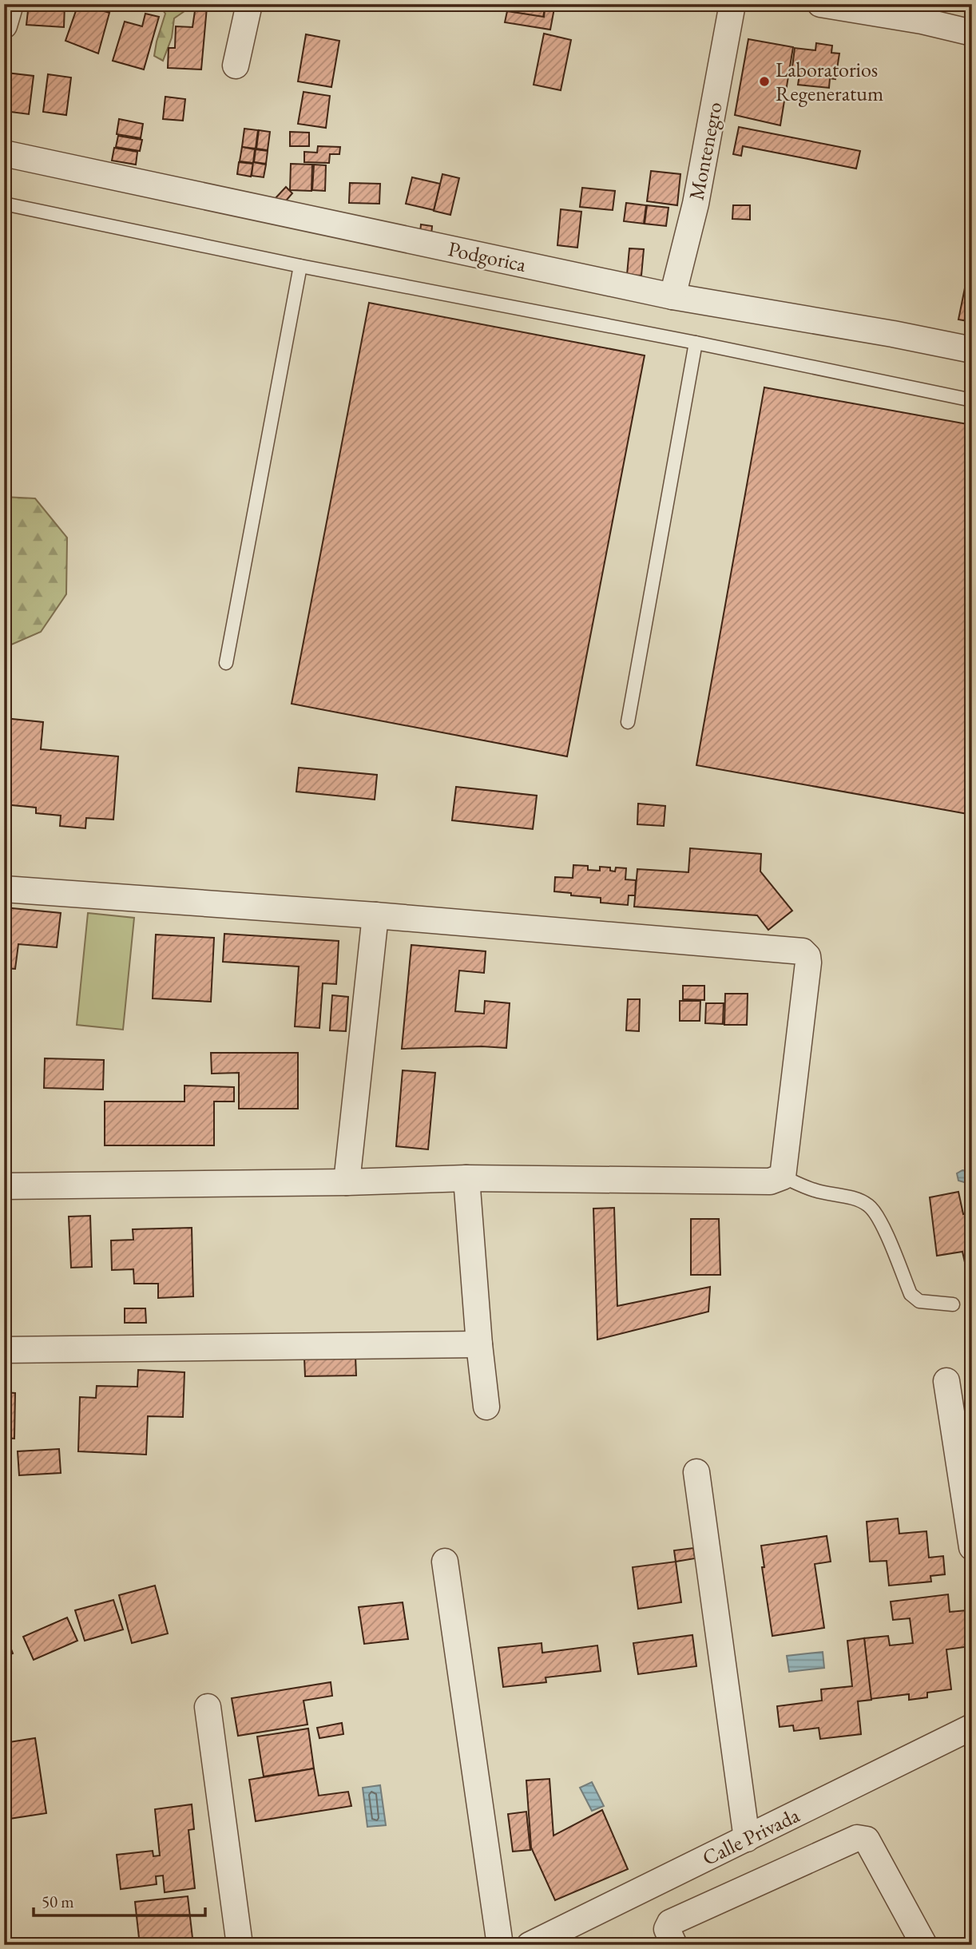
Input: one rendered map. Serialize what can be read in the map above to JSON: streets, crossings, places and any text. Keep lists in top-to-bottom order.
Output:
{
  "streets": {
    "street": ["Montenegro", "Podgorica", "Calle Privada"]
  },
  "crossings": [
    ["Montenegro", "Podgorica"]
  ],
  "places": ["Laboratorios Regeneratum"],
  "scale_bar": "50 m"
}
